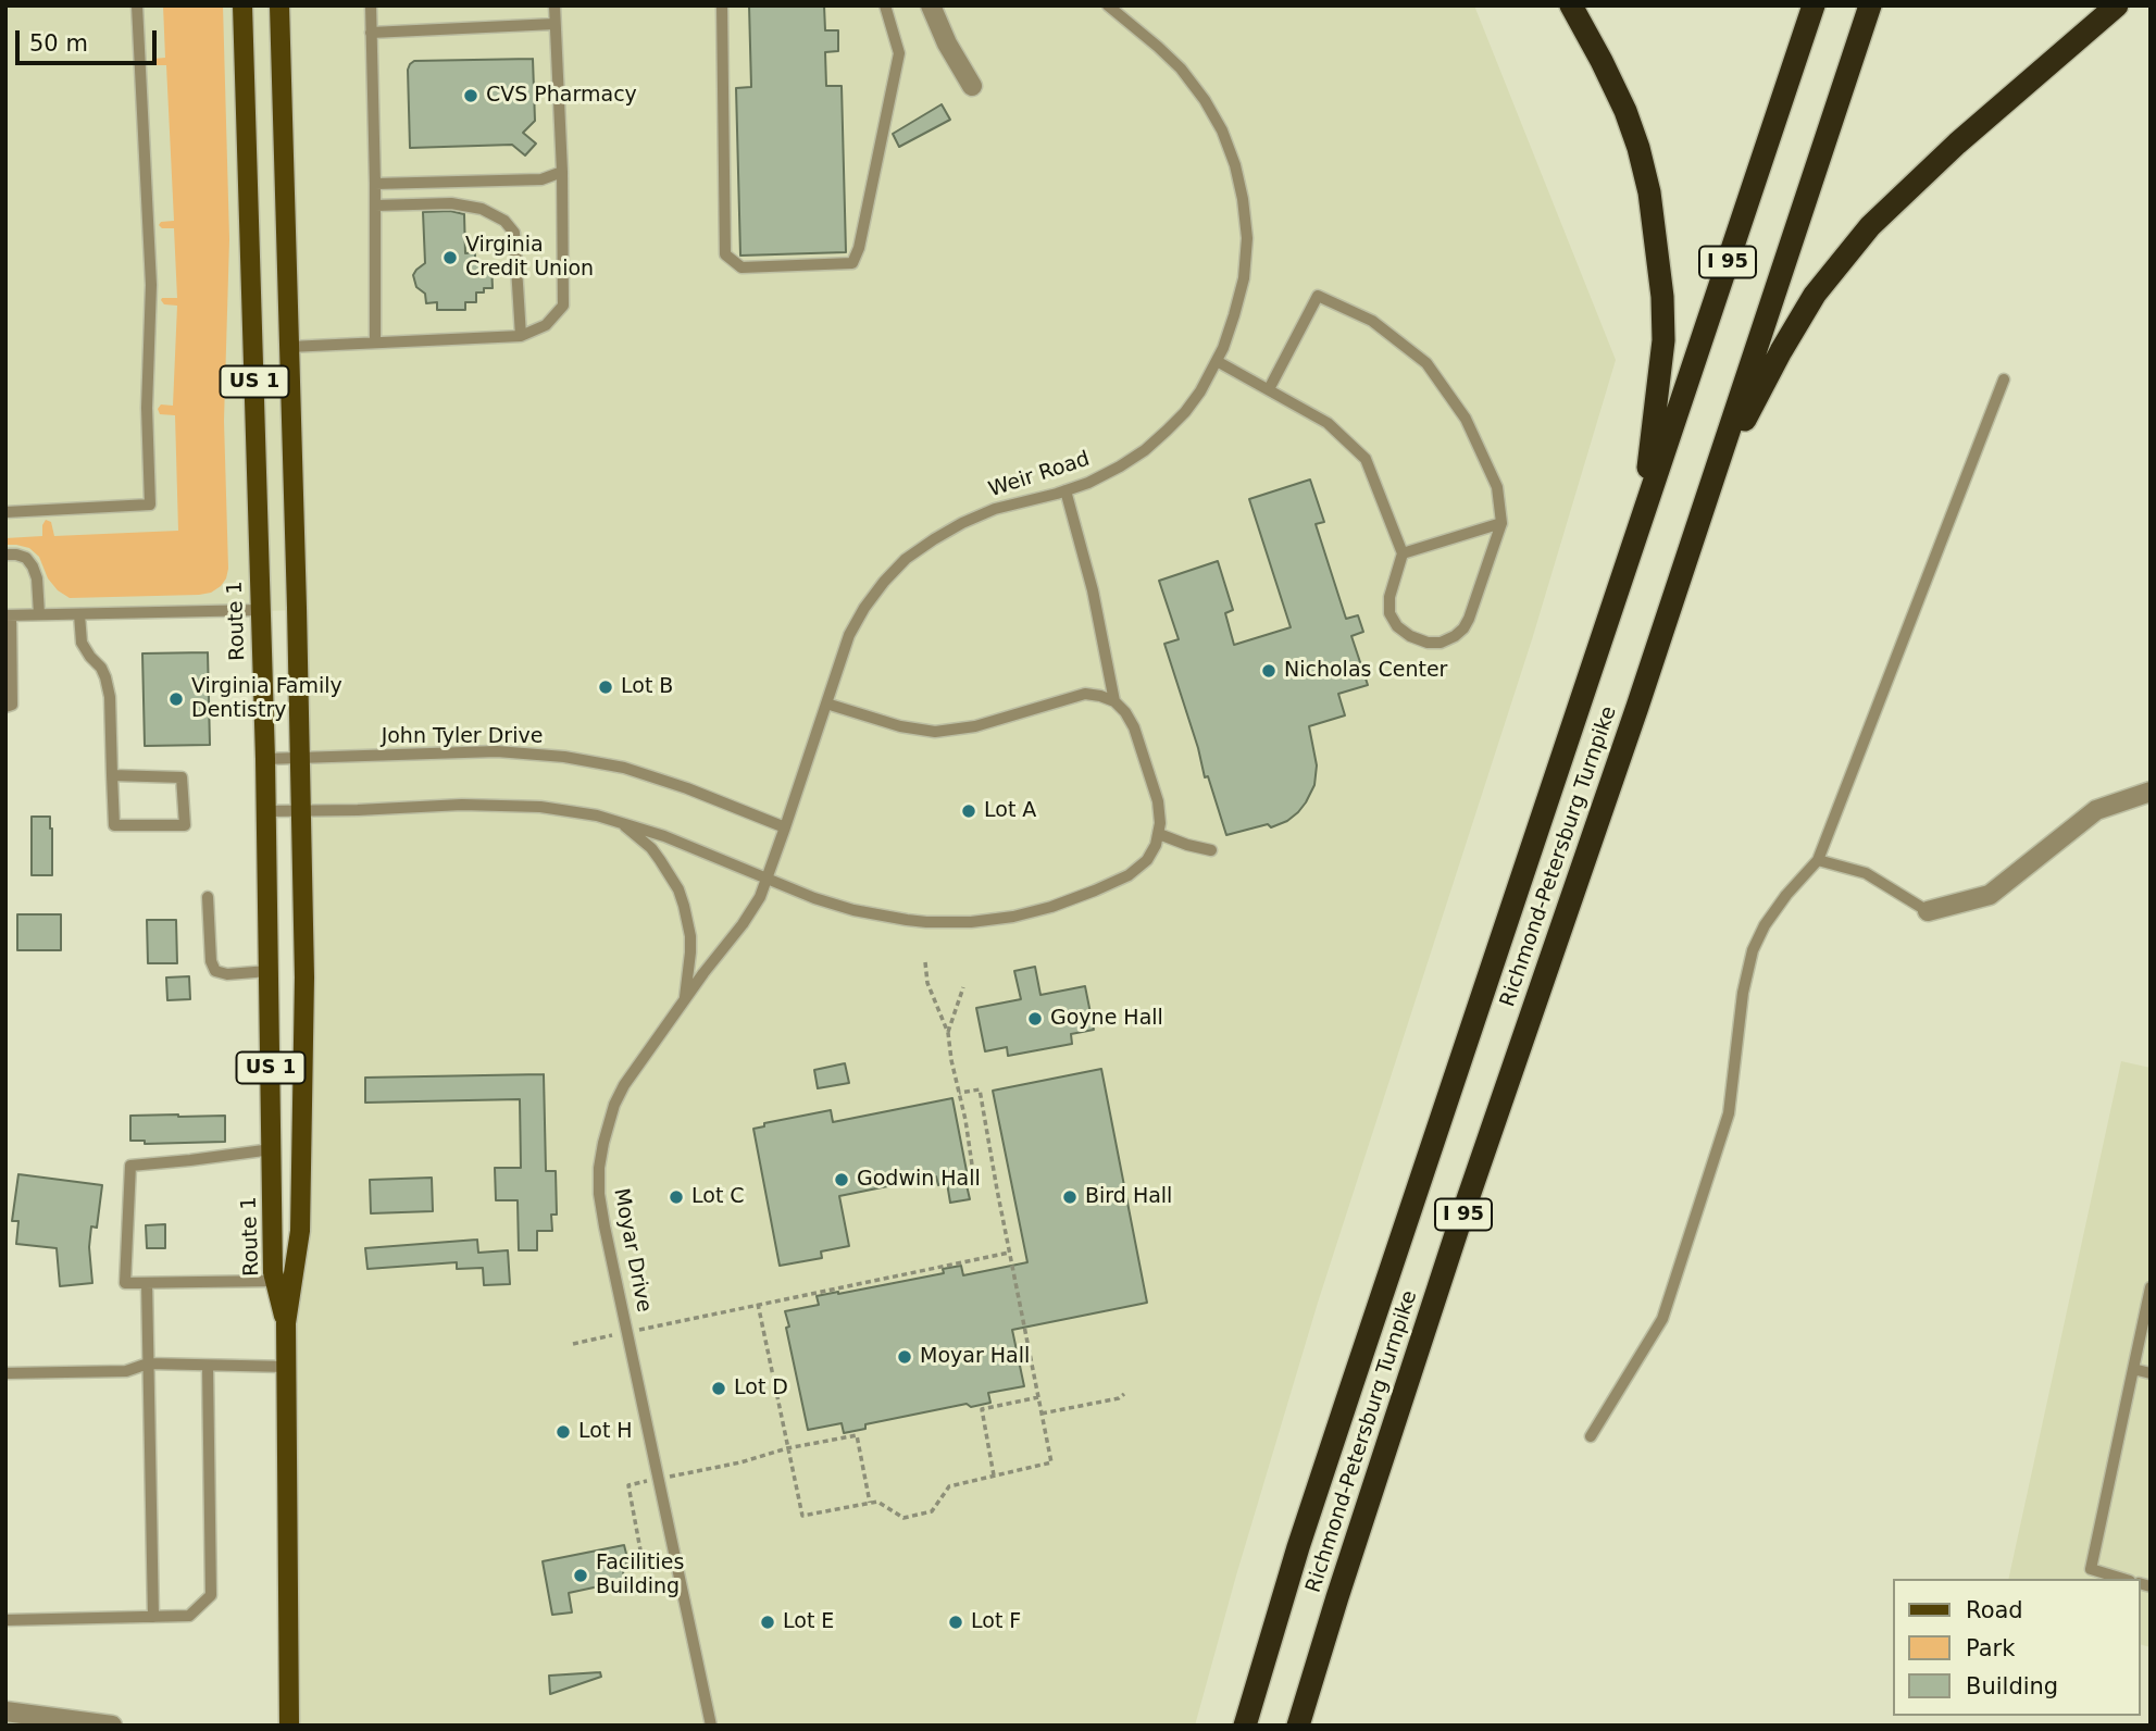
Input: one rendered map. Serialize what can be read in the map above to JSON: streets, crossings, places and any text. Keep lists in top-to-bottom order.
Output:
{
  "streets": {
    "highway": ["I 95", "Richmond-Petersburg Turnpike"],
    "main road": ["US 1", "Route 1"],
    "lane": ["Weir Road", "John Tyler Drive", "Moyar Drive"]
  },
  "crossings": [
    ["Weir Road", "John Tyler Drive"],
    ["Weir Road", "Moyar Drive"],
    ["Route 1", "John Tyler Drive"],
    ["John Tyler Drive", "Moyar Drive"]
  ],
  "places": [
    "CVS Pharmacy",
    "Virginia Credit Union",
    "Nicholas Center",
    "Lot B",
    "Virginia Family Dentistry",
    "Lot A",
    "Goyne Hall",
    "Godwin Hall",
    "Lot C",
    "Bird Hall",
    "Moyar Hall",
    "Lot D",
    "Lot H",
    "Facilities Building",
    "Lot E",
    "Lot F"
  ],
  "legend": ["Road", "Park", "Building"],
  "scale_bar": "50 m"
}
